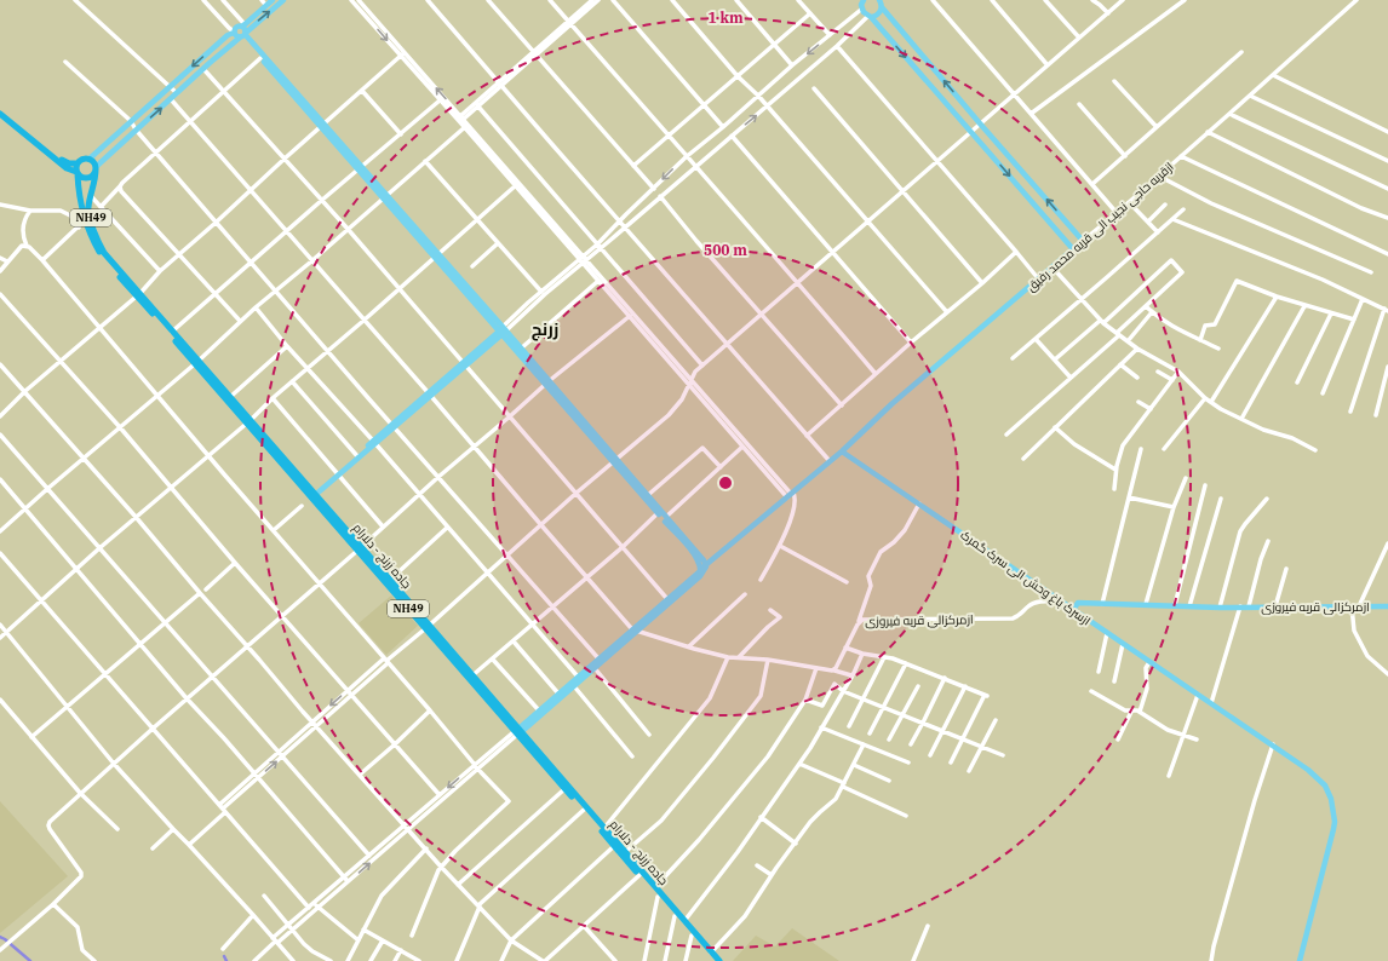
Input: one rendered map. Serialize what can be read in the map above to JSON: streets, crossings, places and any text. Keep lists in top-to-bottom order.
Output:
{
  "streets": {
    "highway": ["NH49", "جاده زرنج - دلارام"],
    "main road": ["ازقریه حاجی نجیب الی قریه محمد رفیق", "ازسرک باغ وحش الی سرک گمرک", "ازمرکزالی قریه فیروزی"]
  },
  "crossings": [
    ["NH49", "جاده زرنج - دلارام"],
    ["ازقریه حاجی نجیب الی قریه محمد رفیق", "ازسرک باغ وحش الی سرک گمرک"],
    ["ازسرک باغ وحش الی سرک گمرک", "ازمرکزالی قریه فیروزی"]
  ],
  "districts": ["زرنج"],
  "rings": ["1 km", "500 m"]
}
